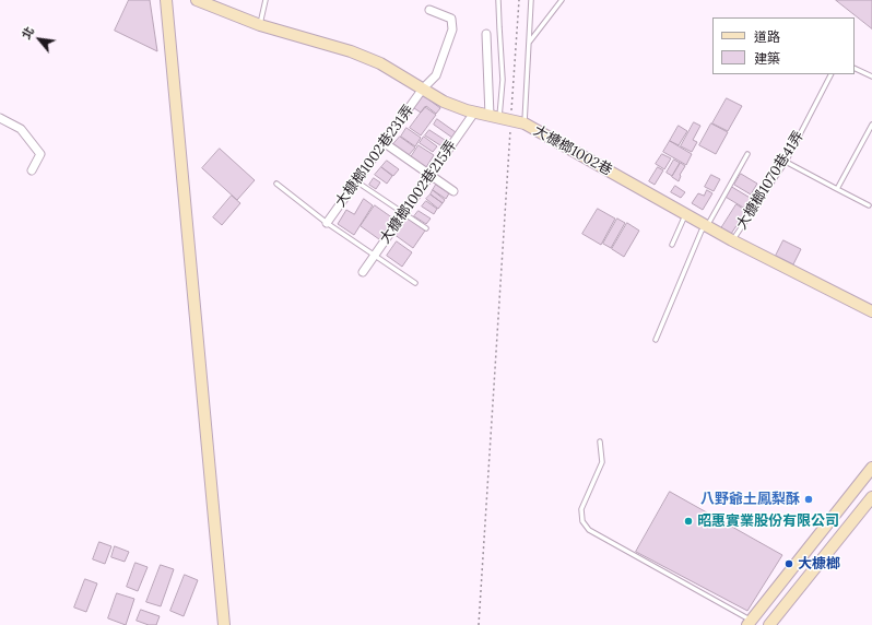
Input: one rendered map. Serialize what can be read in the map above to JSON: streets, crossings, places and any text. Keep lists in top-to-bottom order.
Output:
{
  "streets": {
    "main road": ["大槺榔1002巷"],
    "street": ["大槺榔1002巷231弄", "大槺榔1002巷215弄"],
    "lane": ["大槺榔1070巷41弄"]
  },
  "crossings": [
    ["大槺榔1002巷", "大槺榔1002巷231弄"],
    ["大槺榔1002巷", "大槺榔1070巷41弄"],
    ["大槺榔1002巷", "大槺榔1002巷215弄"]
  ],
  "places": ["八野爺土鳳梨酥", "昭惠實業股份有限公司", "大槺榔"],
  "legend": ["道路", "建築"],
  "north": "top left"
}
